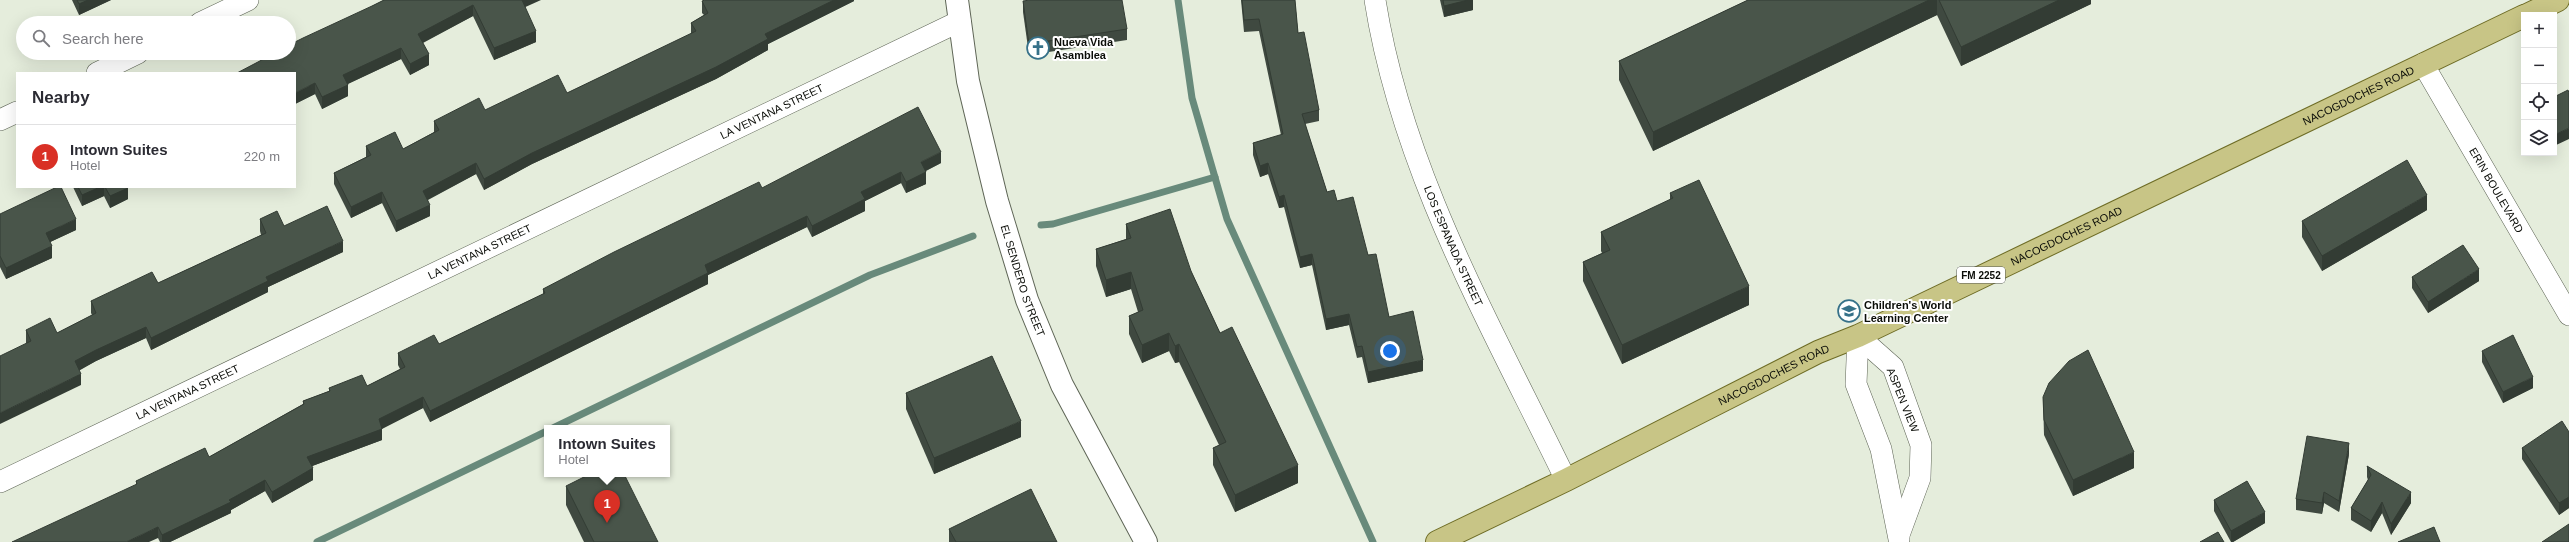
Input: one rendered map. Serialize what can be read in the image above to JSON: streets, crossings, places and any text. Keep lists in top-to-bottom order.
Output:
{
  "streets": {
    "main road": ["NACOGDOCHES ROAD", "FM 2252"],
    "street": [
      "LA VENTANA STREET",
      "ERIN BOULEVARD",
      "LOS ESPANADA STREET",
      "EL SENDERO STREET",
      "ASPEN VIEW"
    ]
  },
  "crossings": [
    ["NACOGDOCHES ROAD", "ERIN BOULEVARD"],
    ["NACOGDOCHES ROAD", "LOS ESPANADA STREET"],
    ["NACOGDOCHES ROAD", "ASPEN VIEW"],
    ["LA VENTANA STREET", "EL SENDERO STREET"]
  ],
  "places": {
    "church": ["Nueva Vida Asamblea"],
    "school or university": ["Children's World Learning Center"]
  },
  "page": {
    "map_buttons": ["+", "−"],
    "search": "Search here",
    "heading": "Nearby",
    "list": [
      {
        "mark": "1",
        "name": "Intown Suites",
        "note": "Hotel",
        "value": "220 m"
      }
    ],
    "popup": ["Intown Suites", "Hotel"],
    "pins": "1"
  }
}
